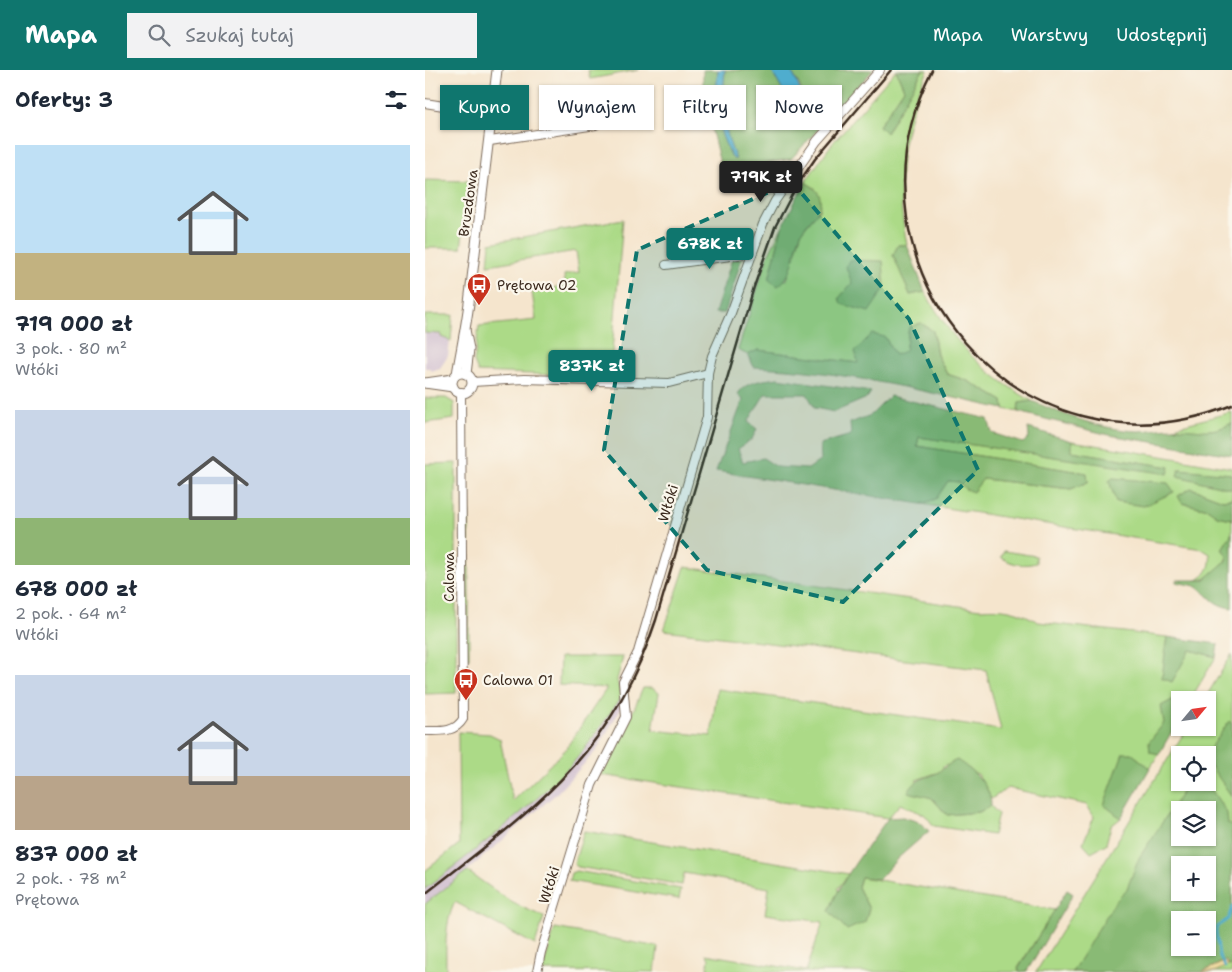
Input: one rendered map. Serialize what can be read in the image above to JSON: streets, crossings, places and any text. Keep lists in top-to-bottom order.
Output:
{
  "streets": {
    "street": ["Bruzdowa", "Włóki", "Calowa"]
  },
  "places": {
    "bus stop": ["Prętowa 02", "Calowa 01"]
  },
  "north": "top right",
  "page": {
    "header": "Mapa",
    "search": "Szukaj tutaj",
    "nav": ["Mapa", "Warstwy", "Udostępnij"],
    "heading": "Oferty: 3",
    "chip": [
      "Kupno",
      "Wynajem",
      "Filtry",
      "Nowe"
    ],
    "list": [
      {
        "name": "719 000 zł",
        "note": "3 pok. · 80 m² · Włóki"
      },
      {
        "name": "678 000 zł",
        "note": "2 pok. · 64 m² · Włóki"
      },
      {
        "name": "837 000 zł",
        "note": "2 pok. · 78 m² · Prętowa"
      }
    ],
    "price": ["719K zł", "678K zł", "837K zł"],
    "map_buttons": ["+", "−"]
  }
}
